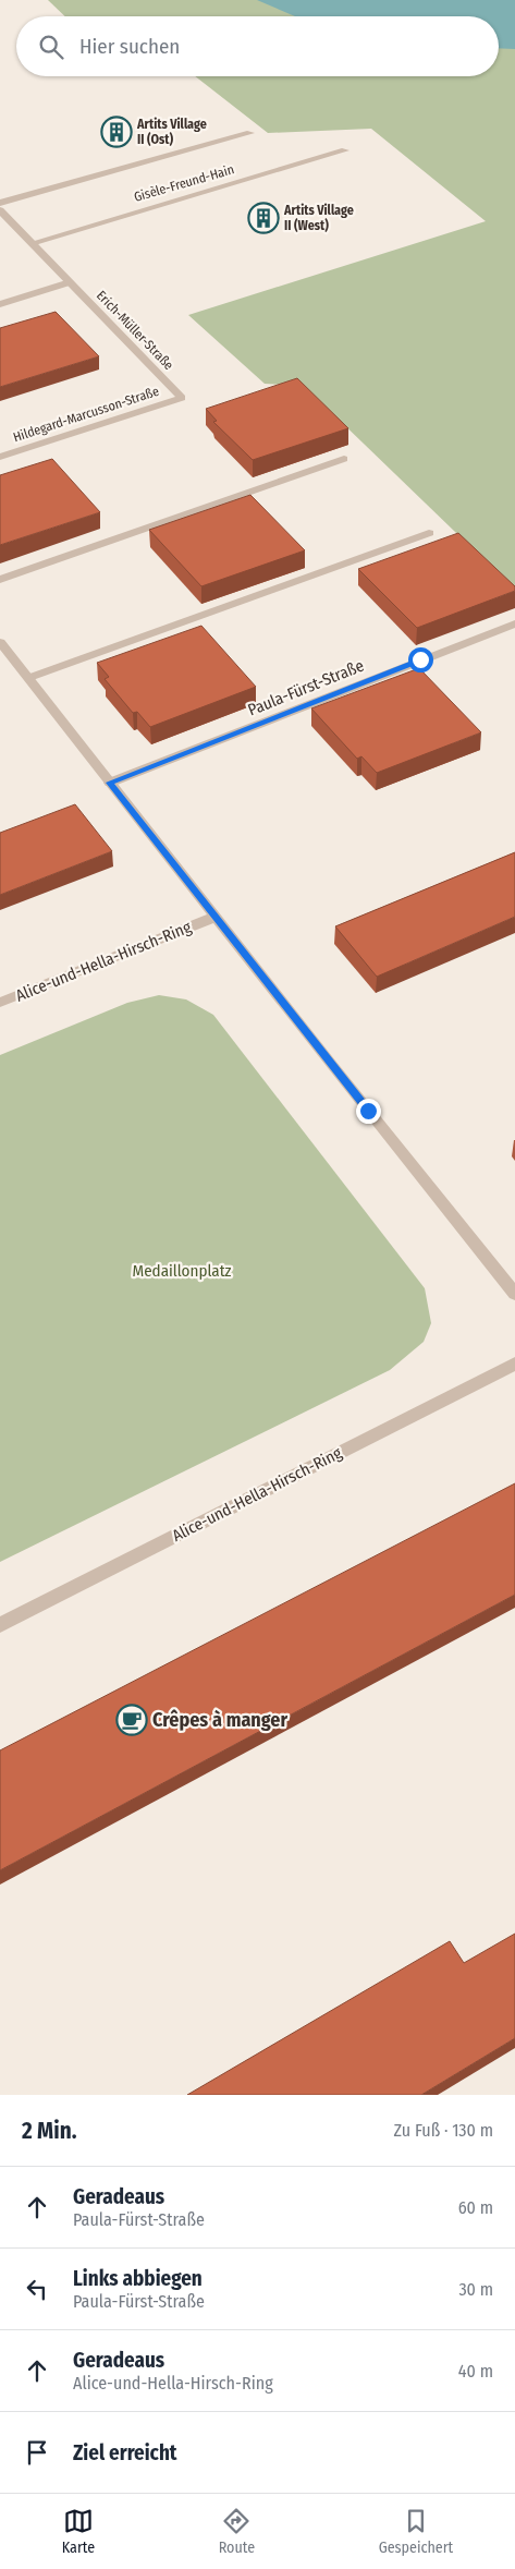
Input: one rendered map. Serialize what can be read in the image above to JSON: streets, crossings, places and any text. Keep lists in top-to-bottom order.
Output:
{
  "streets": {
    "street": [
      "Gisèle-Freund-Hain",
      "Erich-Müller-Straße",
      "Hildegard-Marcusson-Straße",
      "Paula-Fürst-Straße",
      "Alice-und-Hella-Hirsch-Ring"
    ]
  },
  "crossings": [
    ["Gisèle-Freund-Hain", "Erich-Müller-Straße"],
    ["Erich-Müller-Straße", "Hildegard-Marcusson-Straße"]
  ],
  "parks": ["Medaillonplatz"],
  "places": {
    "building": ["Artits Village II (Ost)", "Artits Village II (West)"],
    "cafe": ["Crêpes à manger"]
  },
  "page": {
    "search": "Hier suchen",
    "heading": ["2 Min.", "Zu Fuß · 130 m"],
    "list": [
      ["Geradeaus", "Paula-Fürst-Straße", "60 m"],
      ["Links abbiegen", "Paula-Fürst-Straße", "30 m"],
      ["Geradeaus", "Alice-und-Hella-Hirsch-Ring", "40 m"],
      "Ziel erreicht"
    ],
    "nav": ["Karte", "Route", "Gespeichert"]
  }
}
